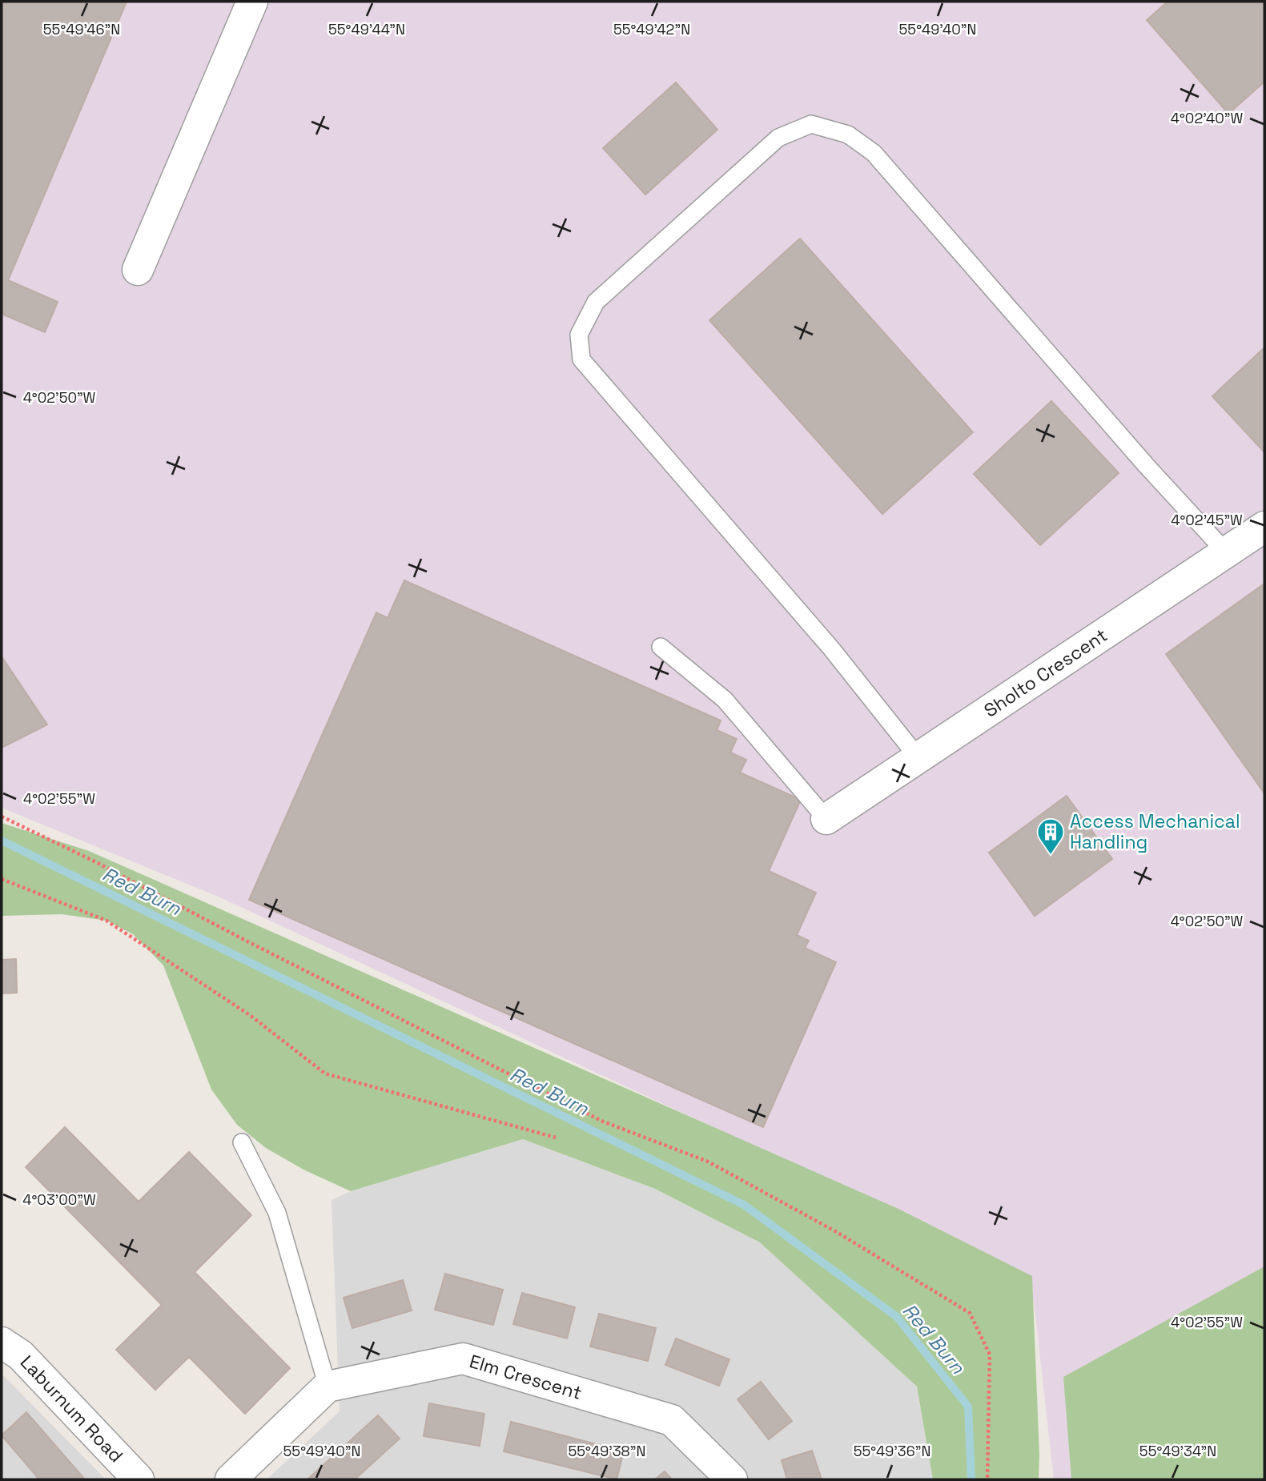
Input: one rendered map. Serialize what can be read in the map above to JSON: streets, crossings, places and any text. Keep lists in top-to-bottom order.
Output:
{
  "streets": {
    "street": ["Sholto Crescent", "Elm Crescent", "Laburnum Road"]
  },
  "water": ["Red Burn"],
  "places": {
    "building": ["Access Mechanical Handling"]
  },
  "coordinates": [
    "55°49'46\"N",
    "55°49'44\"N",
    "55°49'42\"N",
    "55°49'40\"N",
    "4°02'40\"W",
    "4°02'50\"W",
    "4°02'45\"W",
    "4°02'55\"W",
    "4°03'00\"W",
    "55°49'38\"N",
    "55°49'36\"N",
    "55°49'34\"N"
  ]
}
